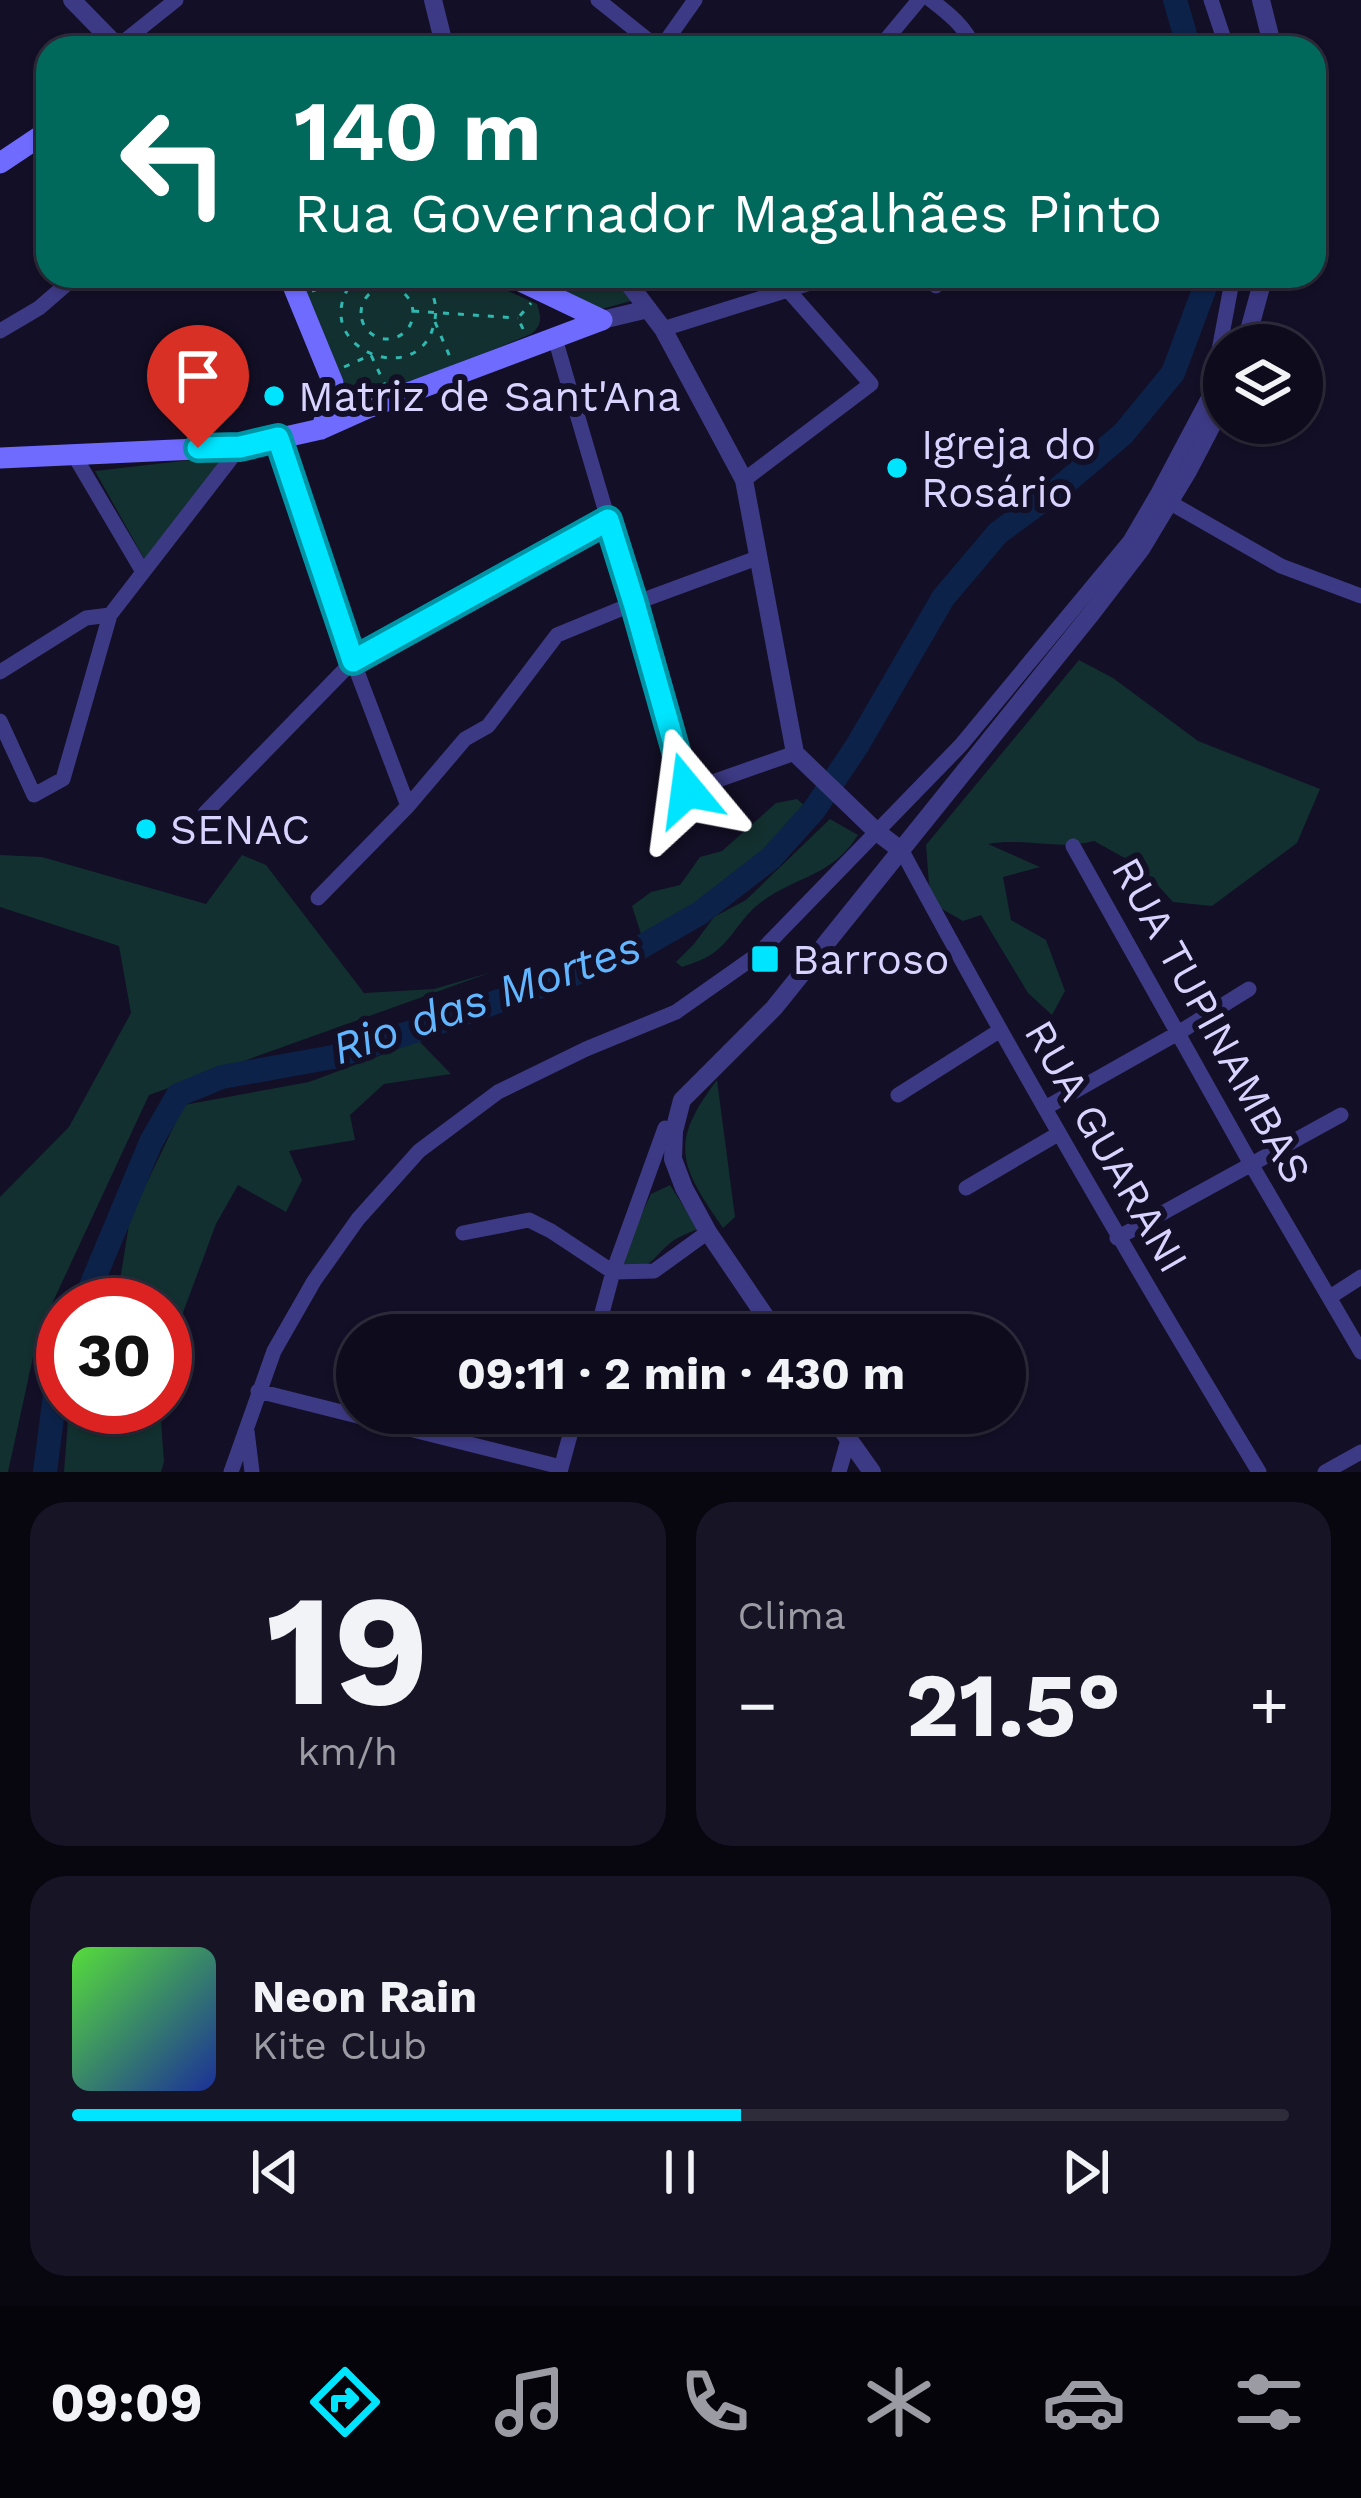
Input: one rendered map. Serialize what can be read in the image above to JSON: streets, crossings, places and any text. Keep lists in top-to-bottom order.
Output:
{
  "streets": {
    "street": ["RUA TUPINAMBAS", "RUA GUARANI"]
  },
  "water": ["Rio das Mortes"],
  "places": {
    "other": ["Matriz de Sant'Ana", "Igreja do Rosário", "SENAC"],
    "transit": ["Barroso"]
  },
  "page": {
    "turn": ["140 m", "Rua Governador Magalhães Pinto"],
    "limit": "30",
    "trip": "09:11 · 2 min · 430 m",
    "tile": [
      ["19", "km/h"],
      "Clima"
    ],
    "heat": ["−", "21.5°", "+"],
    "song": ["Neon Rain", "Kite Club"],
    "tabs": "09:09"
  }
}
